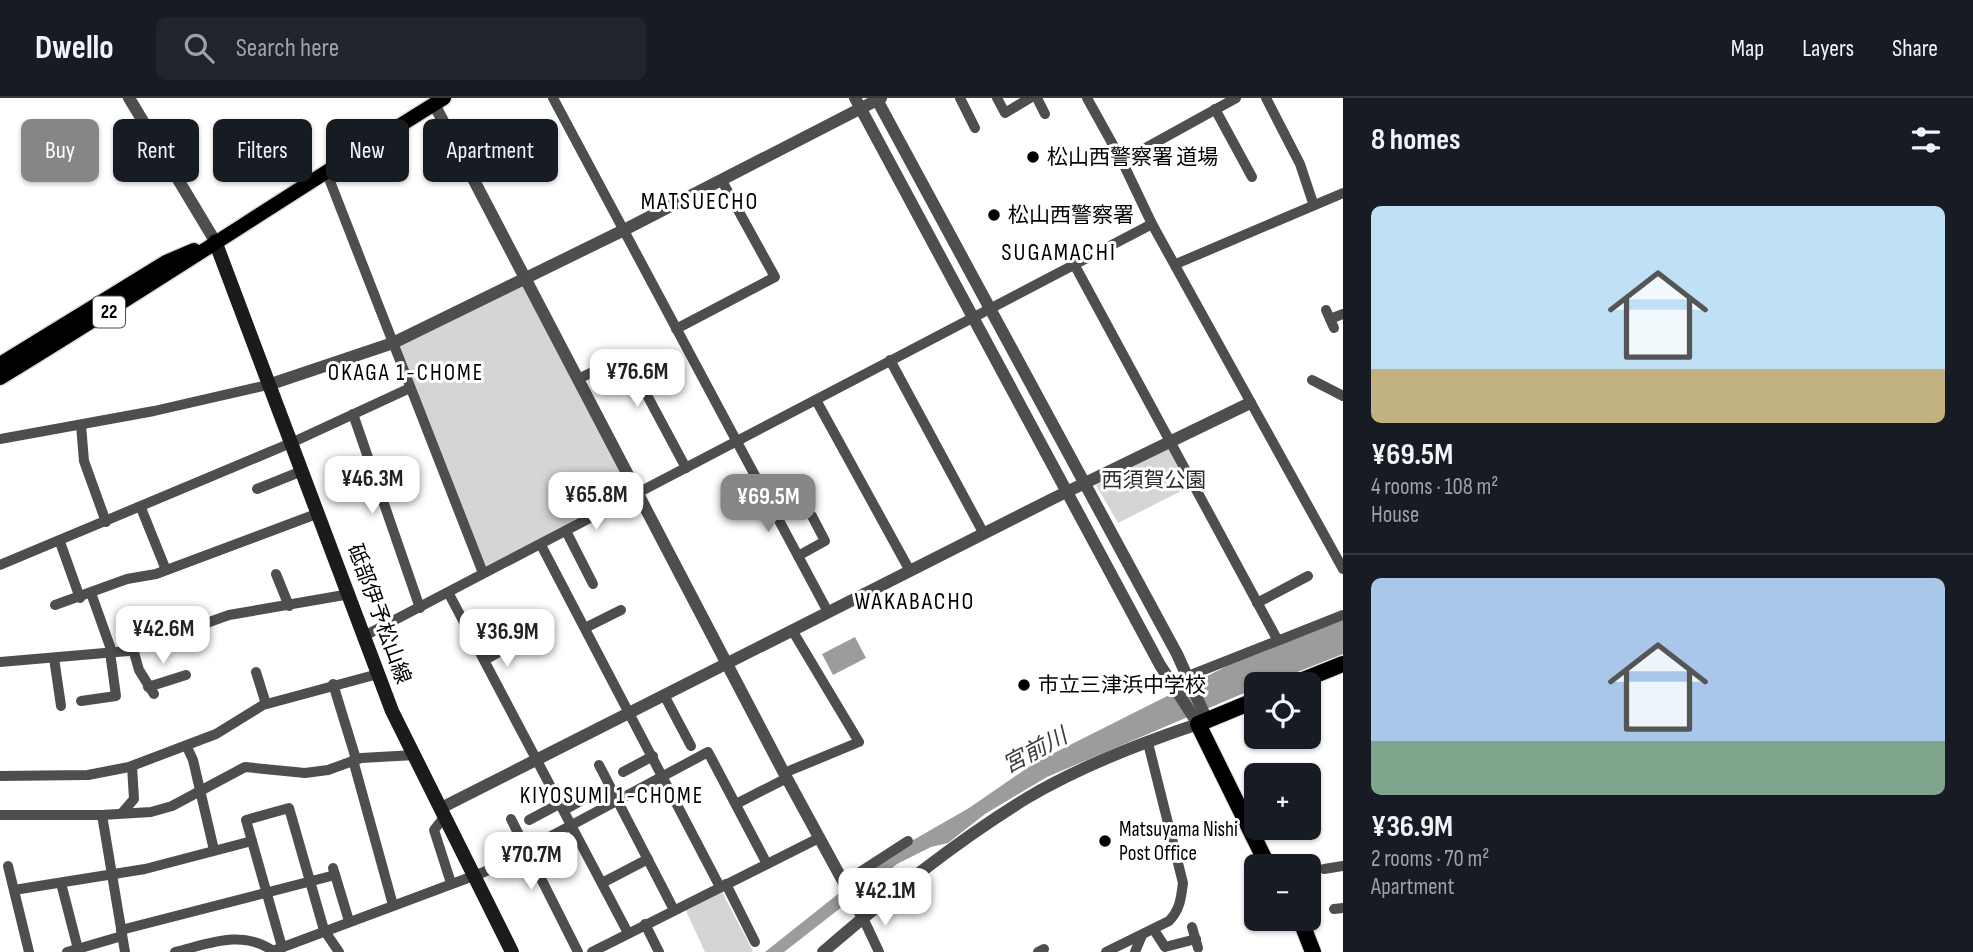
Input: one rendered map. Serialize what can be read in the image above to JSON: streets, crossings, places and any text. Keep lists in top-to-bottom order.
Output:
{
  "streets": {
    "main road": ["22", "砥部伊予松山線"]
  },
  "crossings": [
    ["22", "砥部伊予松山線"]
  ],
  "districts": [
    "MATSUECHO",
    "SUGAMACHI",
    "OKAGA 1-CHOME",
    "WAKABACHO",
    "KIYOSUMI 1-CHOME"
  ],
  "water": ["宮前川"],
  "parks": ["西須賀公園"],
  "places": [
    "松山西警察署 道場",
    "松山西警察署",
    "市立三津浜中学校",
    "Matsuyama Nishi Post Office"
  ],
  "page": {
    "header": "Dwello",
    "search": "Search here",
    "nav": ["Map", "Layers", "Share"],
    "heading": "8 homes",
    "chip": [
      "Buy",
      "Rent",
      "Filters",
      "New",
      "Apartment"
    ],
    "list": [
      {
        "name": "¥69.5M",
        "note": "4 rooms · 108 m² · House"
      },
      {
        "name": "¥36.9M",
        "note": "2 rooms · 70 m² · Apartment"
      }
    ],
    "price": [
      "¥76.6M",
      "¥46.3M",
      "¥65.8M",
      "¥69.5M",
      "¥42.6M",
      "¥36.9M",
      "¥70.7M",
      "¥42.1M"
    ],
    "map_buttons": ["+", "−"]
  }
}
